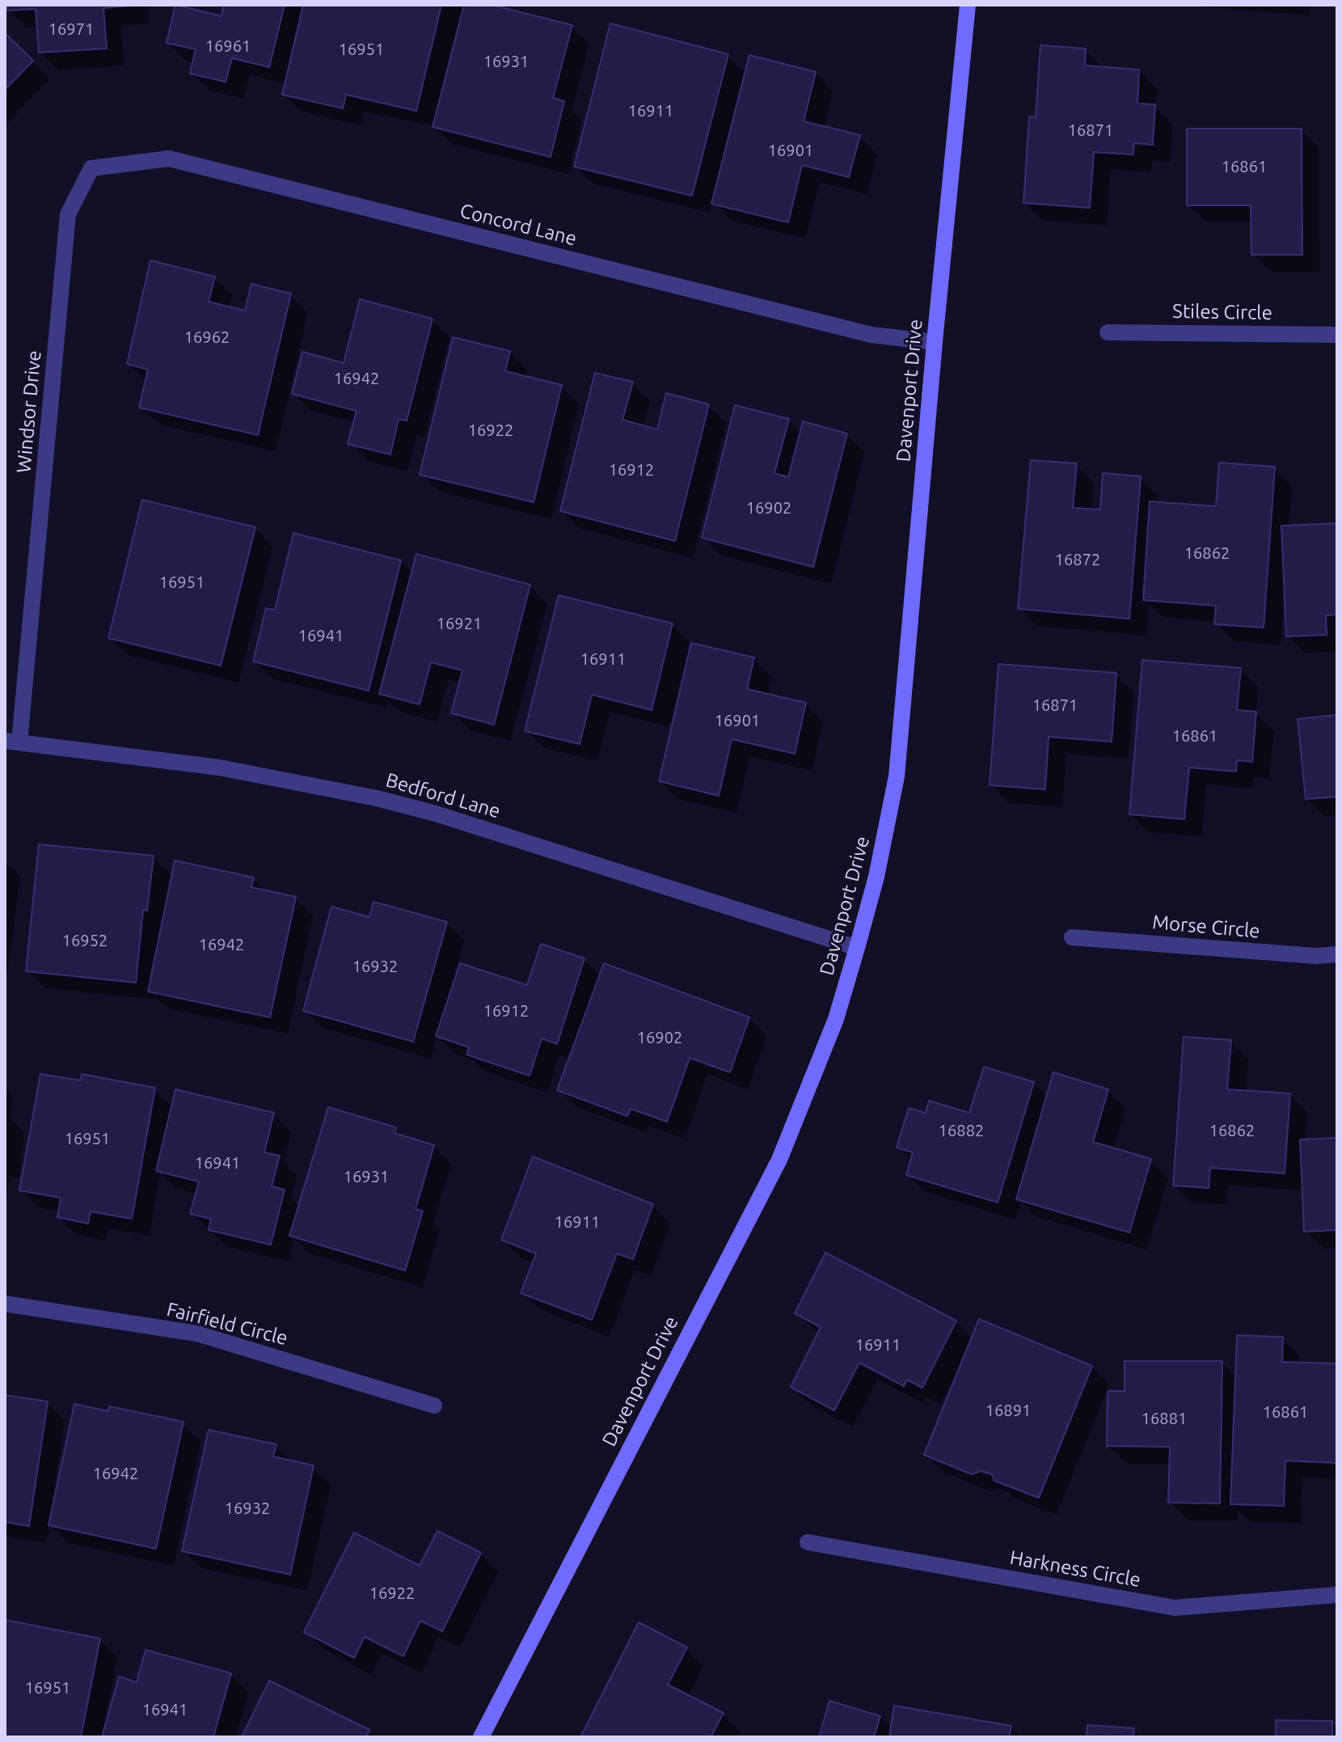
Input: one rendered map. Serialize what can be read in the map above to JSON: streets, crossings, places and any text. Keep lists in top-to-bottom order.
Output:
{
  "streets": {
    "street": [
      "Concord Lane",
      "Stiles Circle",
      "Davenport Drive",
      "Windsor Drive",
      "Bedford Lane",
      "Morse Circle",
      "Fairfield Circle",
      "Harkness Circle"
    ]
  },
  "crossings": [
    ["Concord Lane", "Davenport Drive"],
    ["Concord Lane", "Windsor Drive"],
    ["Davenport Drive", "Bedford Lane"],
    ["Windsor Drive", "Bedford Lane"]
  ],
  "house_numbers": [
    "16971",
    "16961",
    "16951",
    "16931",
    "16911",
    "16871",
    "16901",
    "16861",
    "16962",
    "16942",
    "16922",
    "16912",
    "16902",
    "16862",
    "16872",
    "16951",
    "16921",
    "16941",
    "16911",
    "16871",
    "16901",
    "16861",
    "16952",
    "16942",
    "16932",
    "16912",
    "16902",
    "16882",
    "16862",
    "16951",
    "16941",
    "16931",
    "16911",
    "16911",
    "16891",
    "16861",
    "16881",
    "16942",
    "16932",
    "16922",
    "16951",
    "16941"
  ]
}
